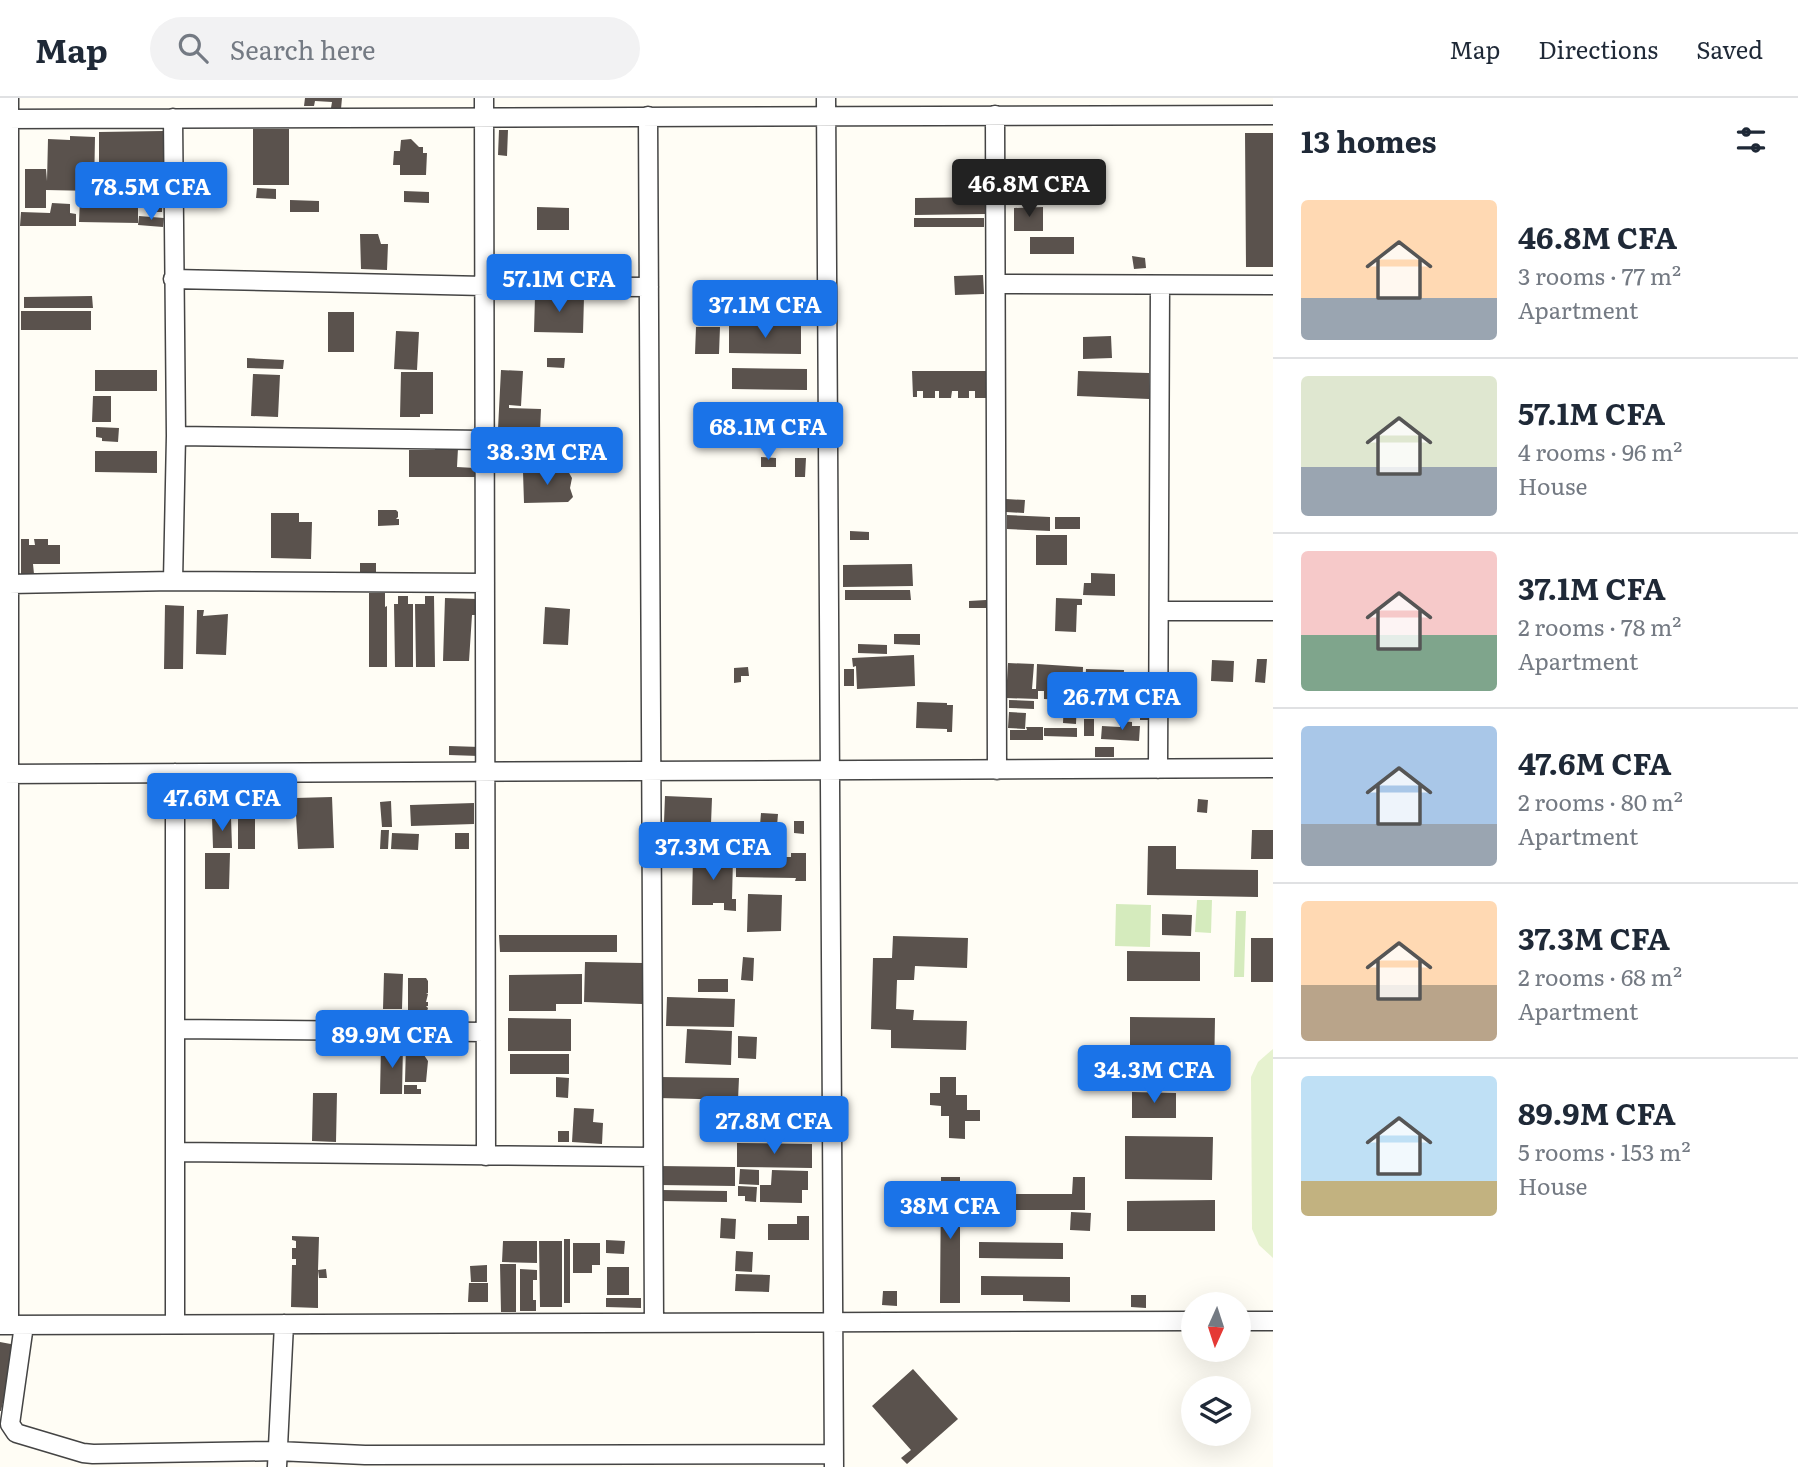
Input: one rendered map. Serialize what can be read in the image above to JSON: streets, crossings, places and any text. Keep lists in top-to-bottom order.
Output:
{
  "north": "bottom",
  "page": {
    "header": "Map",
    "search": "Search here",
    "nav": ["Map", "Directions", "Saved"],
    "heading": "13 homes",
    "price": [
      "46.8M CFA",
      "78.5M CFA",
      "57.1M CFA",
      "37.1M CFA",
      "68.1M CFA",
      "38.3M CFA",
      "26.7M CFA",
      "47.6M CFA",
      "37.3M CFA",
      "89.9M CFA",
      "34.3M CFA",
      "27.8M CFA",
      "38M CFA"
    ],
    "list": [
      {
        "name": "46.8M CFA",
        "note": "3 rooms · 77 m² · Apartment"
      },
      {
        "name": "57.1M CFA",
        "note": "4 rooms · 96 m² · House"
      },
      {
        "name": "37.1M CFA",
        "note": "2 rooms · 78 m² · Apartment"
      },
      {
        "name": "47.6M CFA",
        "note": "2 rooms · 80 m² · Apartment"
      },
      {
        "name": "37.3M CFA",
        "note": "2 rooms · 68 m² · Apartment"
      },
      {
        "name": "89.9M CFA",
        "note": "5 rooms · 153 m² · House"
      }
    ]
  }
}
